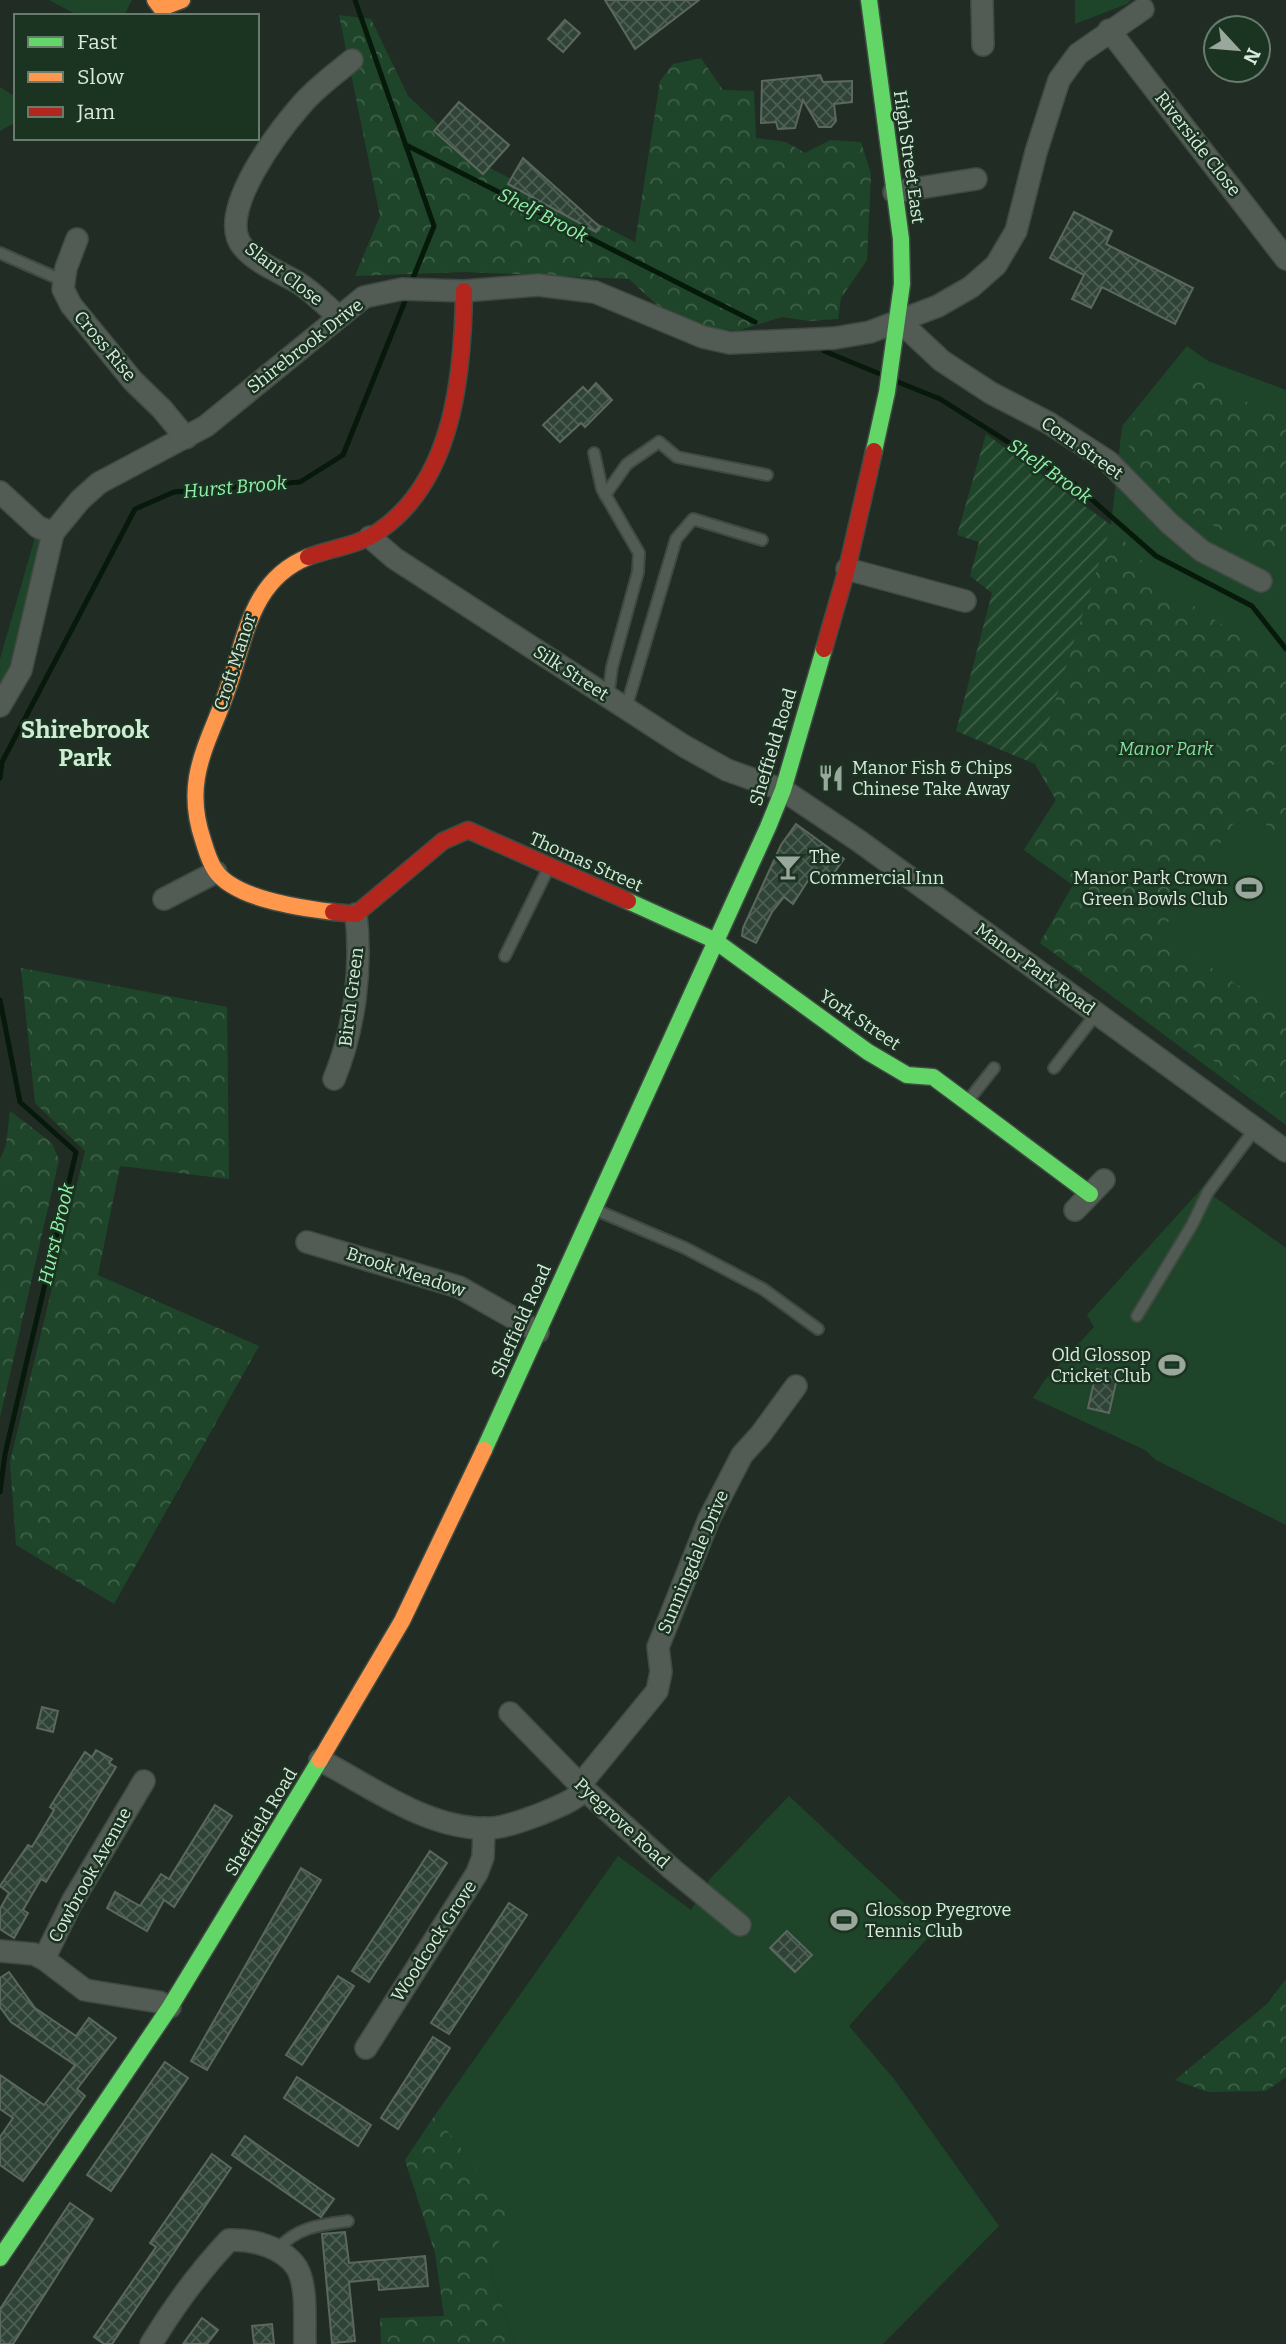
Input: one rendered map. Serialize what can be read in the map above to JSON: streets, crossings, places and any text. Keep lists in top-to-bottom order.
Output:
{
  "streets": {
    "main road": [
      "High Street East",
      "Croft Manor",
      "Sheffield Road",
      "Thomas Street",
      "York Street"
    ],
    "street": [
      "Riverside Close",
      "Slant Close",
      "Cross Rise",
      "Shirebrook Drive",
      "Corn Street",
      "Silk Street",
      "Manor Park Road",
      "Birch Green",
      "Brook Meadow",
      "Sunningdale Drive",
      "Pyegrove Road",
      "Cowbrook Avenue",
      "Woodcock Grove"
    ]
  },
  "crossings": [
    ["Riverside Close", "Shirebrook Drive"],
    ["High Street East", "Shirebrook Drive"],
    ["High Street East", "Corn Street"],
    ["High Street East", "Sheffield Road"],
    ["Slant Close", "Shirebrook Drive"],
    ["Cross Rise", "Shirebrook Drive"],
    ["Shirebrook Drive", "Corn Street"],
    ["Shirebrook Drive", "Croft Manor"],
    ["Shirebrook Drive", "Sheffield Road"],
    ["Corn Street", "Sheffield Road"],
    ["Croft Manor", "Silk Street"],
    ["Silk Street", "Sheffield Road"],
    ["Silk Street", "Manor Park Road"],
    ["Sheffield Road", "Thomas Street"],
    ["Sheffield Road", "Manor Park Road"],
    ["Sheffield Road", "York Street"],
    ["Sheffield Road", "Brook Meadow"],
    ["Sheffield Road", "Cowbrook Avenue"],
    ["Thomas Street", "Birch Green"],
    ["Thomas Street", "York Street"],
    ["Sunningdale Drive", "Pyegrove Road"]
  ],
  "districts": ["Shirebrook Park"],
  "water": ["Shelf Brook", "Hurst Brook"],
  "parks": ["Manor Park"],
  "places": {
    "restaurant": ["Manor Fish & Chips Chinese Take Away"],
    "bar": ["The Commercial Inn"],
    "sports": ["Manor Park Crown Green Bowls Club", "Old Glossop Cricket Club", "Glossop Pyegrove Tennis Club"]
  },
  "legend": ["Fast", "Slow", "Jam"],
  "north": "bottom right"
}
